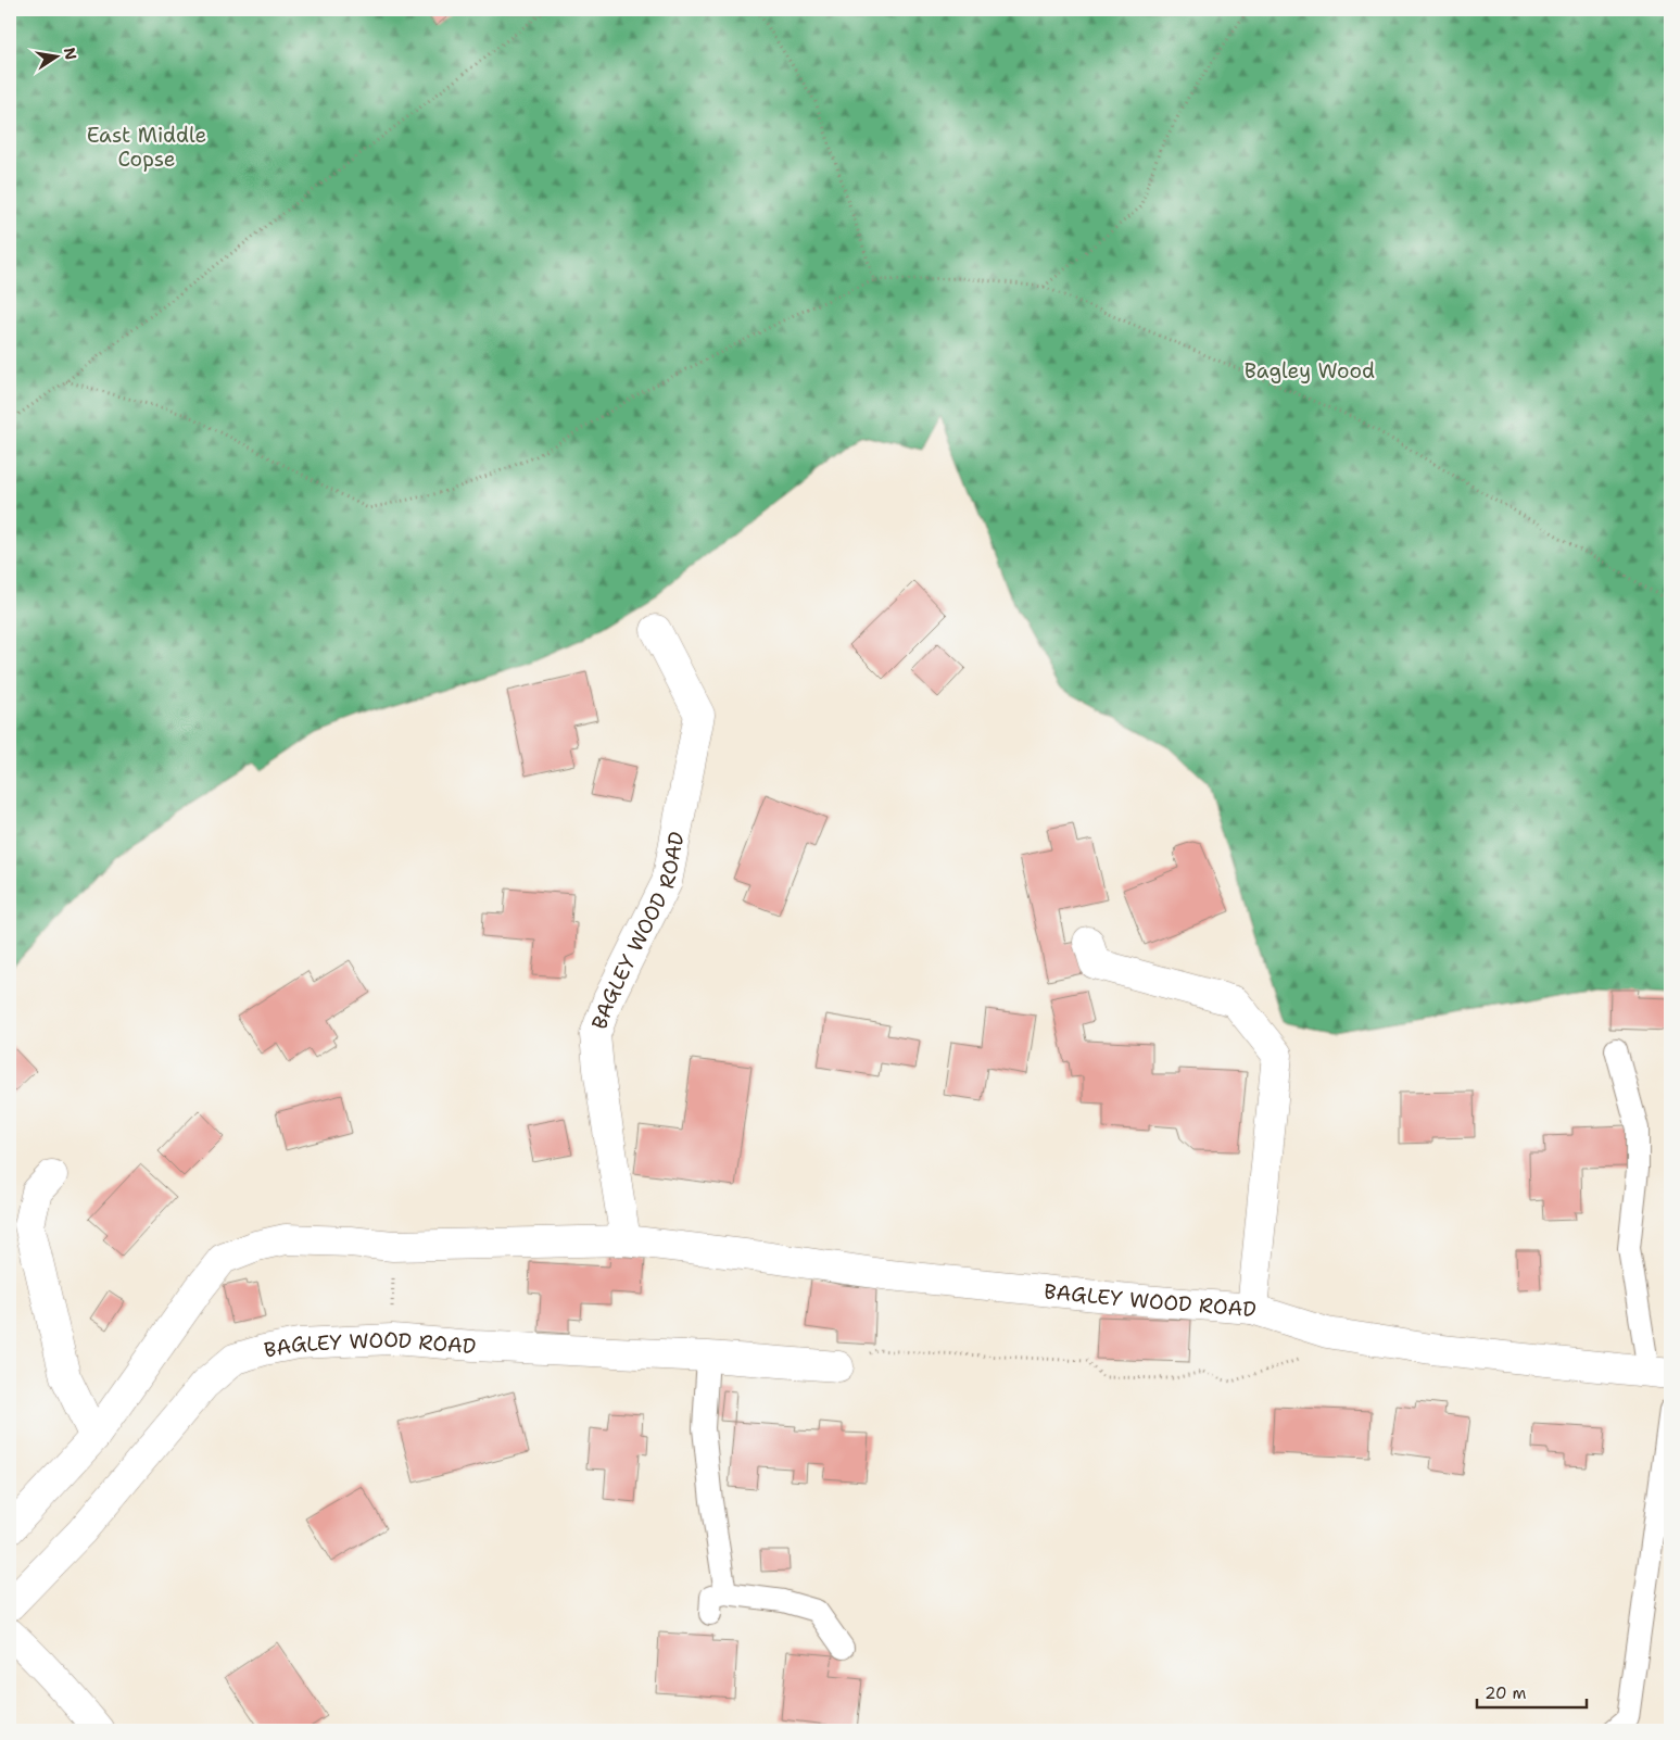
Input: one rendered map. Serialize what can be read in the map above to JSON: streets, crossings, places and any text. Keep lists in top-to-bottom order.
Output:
{
  "streets": {
    "street": ["BAGLEY WOOD ROAD"]
  },
  "parks": ["East Middle Copse", "Bagley Wood"],
  "scale_bar": "20 m",
  "north": "right"
}
